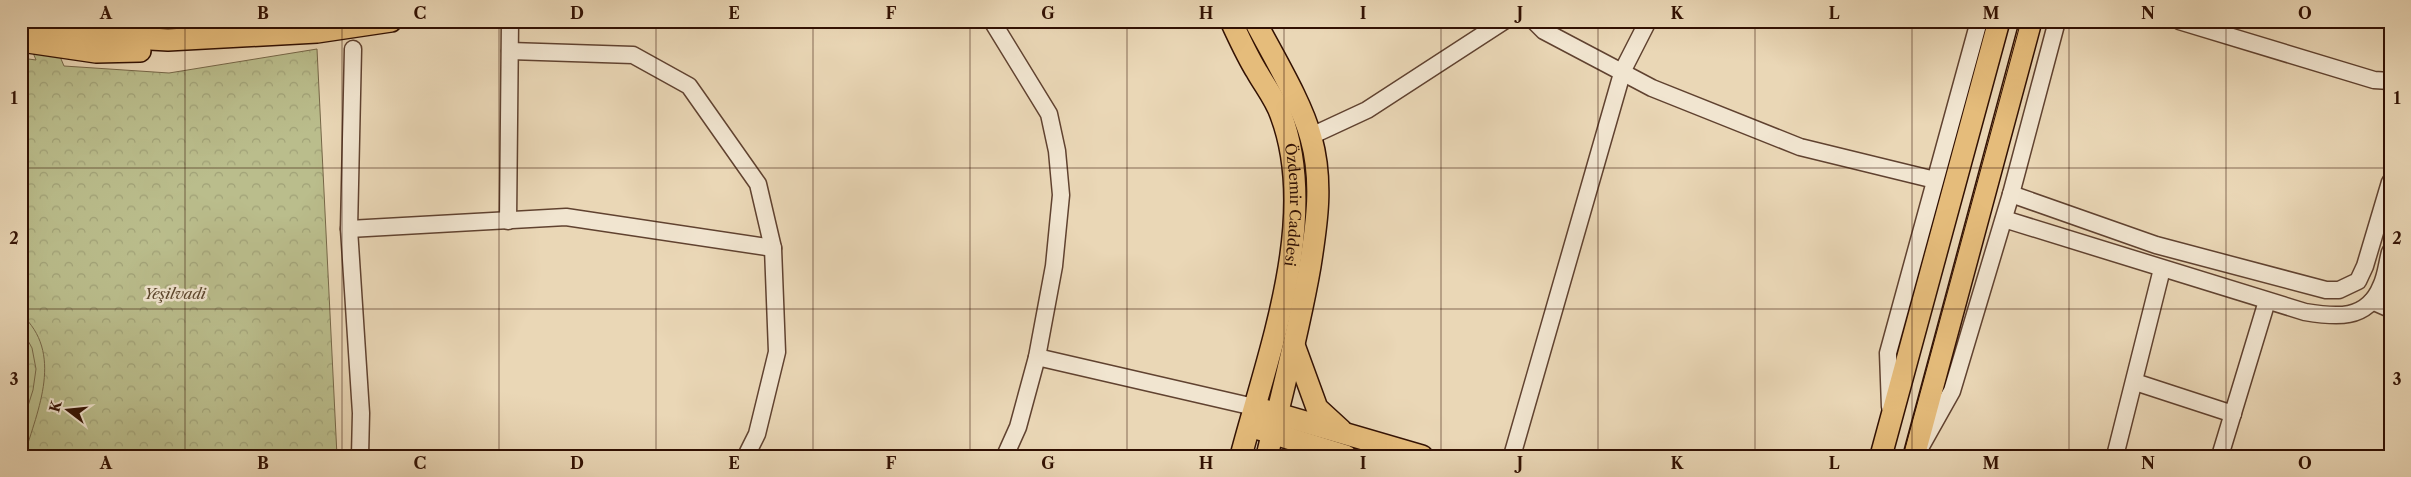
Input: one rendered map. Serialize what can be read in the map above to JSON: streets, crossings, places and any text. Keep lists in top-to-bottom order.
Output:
{
  "streets": {
    "main road": ["Özdemir Caddesi"]
  },
  "parks": ["Yeşilvadi"],
  "north": "left",
  "grid": {
    "columns": [
      "A",
      "B",
      "C",
      "D",
      "E",
      "F",
      "G",
      "H",
      "I",
      "J",
      "K",
      "L",
      "M",
      "N",
      "O"
    ],
    "rows": ["1", "2", "3"]
  }
}
